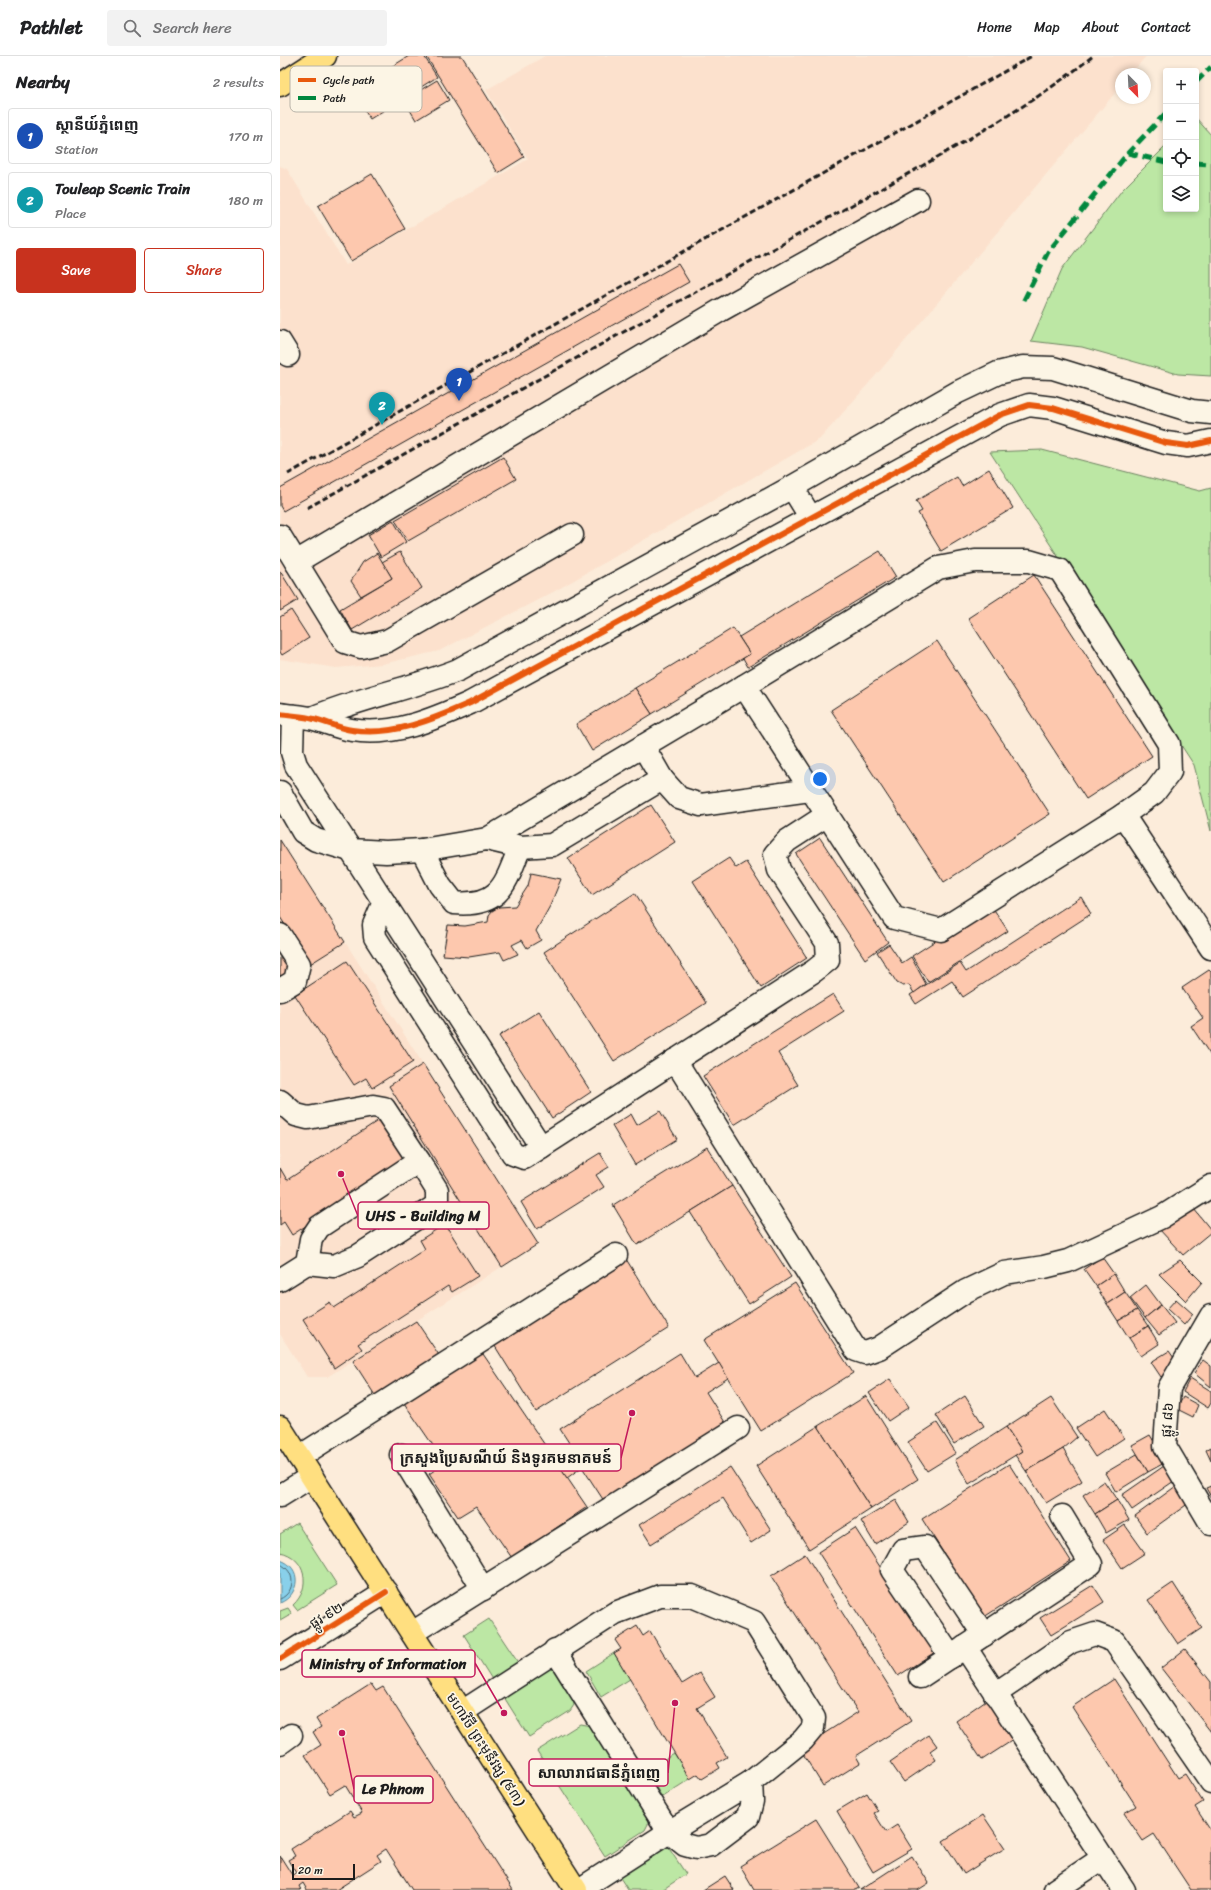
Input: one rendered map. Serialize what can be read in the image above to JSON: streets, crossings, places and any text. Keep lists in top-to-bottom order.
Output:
{
  "streets": {
    "highway": ["មហាវិថី ព្រះមុនីវង្ស (៩៣)"],
    "street": ["ផ្លូវ ៨៦", "ផ្លូវ ៩២"]
  },
  "crossings": [
    ["ផ្លូវ ៩២", "មហាវិថី ព្រះមុនីវង្ស (៩៣)"]
  ],
  "places": [
    "UHS - Building M",
    "ក្រសួងប្រៃសណីយ៍ និងទូរគមនាគមន៍",
    "សាលារាជធានីភ្នំពេញ",
    "Ministry of Information",
    "Le Phnom"
  ],
  "legend": ["Cycle path", "Path"],
  "scale_bar": "20 m",
  "north": "bottom right",
  "page": {
    "header": "Pathlet",
    "search": "Search here",
    "nav": [
      "Home",
      "Map",
      "About",
      "Contact"
    ],
    "heading": ["Nearby", "2 results"],
    "map_buttons": ["+", "−"],
    "list": [
      {
        "mark": "1",
        "name": "ស្ថានីយ៍ភ្នំពេញ",
        "note": "Station",
        "value": "170 m"
      },
      {
        "mark": "2",
        "name": "Touleap Scenic Train",
        "note": "Place",
        "value": "180 m"
      }
    ],
    "buttons": ["Save", "Share"],
    "pins": ["1", "2"],
    "scale": "20 m"
  }
}
